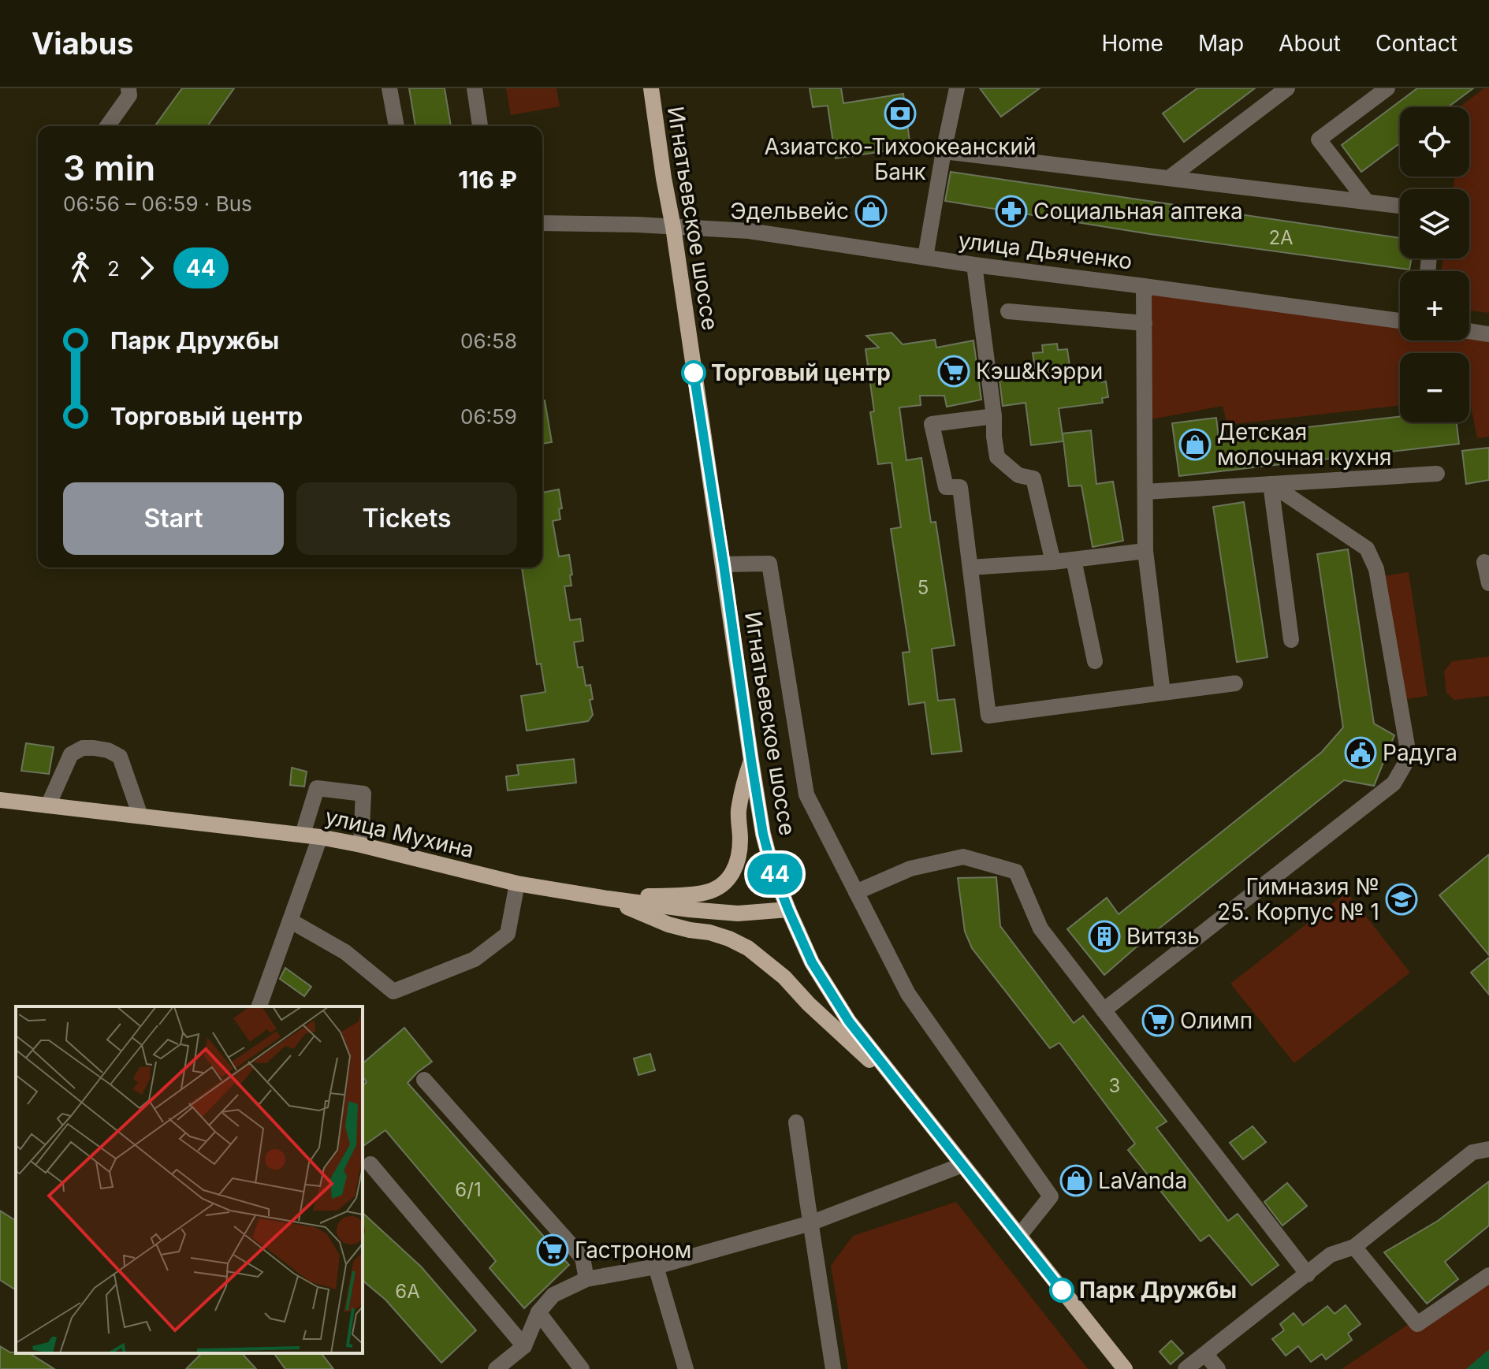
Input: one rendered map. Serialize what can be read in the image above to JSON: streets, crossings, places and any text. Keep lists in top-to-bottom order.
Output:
{
  "streets": {
    "main road": ["Игнатьевское шоссе", "улица Мухина"],
    "street": ["улица Дьяченко"]
  },
  "crossings": [
    ["Игнатьевское шоссе", "улица Дьяченко"],
    ["Игнатьевское шоссе", "улица Мухина"]
  ],
  "places": {
    "bank": ["Азиатско-Тихоокеанский Банк"],
    "shop": ["Эдельвейс", "Детская молочная кухня", "LaVanda"],
    "pharmacy": ["Социальная аптека"],
    "supermarket": ["Кэш&Кэрри", "Олимп", "Гастроном"],
    "other": ["Торговый центр", "Парк Дружбы"],
    "public building": ["Радуга"],
    "school or university": ["Гимназия № 25. Корпус № 1"],
    "building": ["Витязь"]
  },
  "lines": ["bus line 44"],
  "house_numbers": [
    "2А",
    "5",
    "3",
    "6/1",
    "6А"
  ],
  "page": {
    "header": "Viabus",
    "nav": [
      "Home",
      "Map",
      "About",
      "Contact"
    ],
    "on_map": "44",
    "map_buttons": ["+", "−"],
    "heading": ["3 min", "06:56 – 06:59 · Bus", "116 ₽"],
    "legs": ["2", "44"],
    "list": [
      {
        "name": "Парк Дружбы",
        "value": "06:58"
      },
      {
        "name": "Торговый центр",
        "value": "06:59"
      }
    ],
    "buttons": ["Start", "Tickets"]
  }
}
